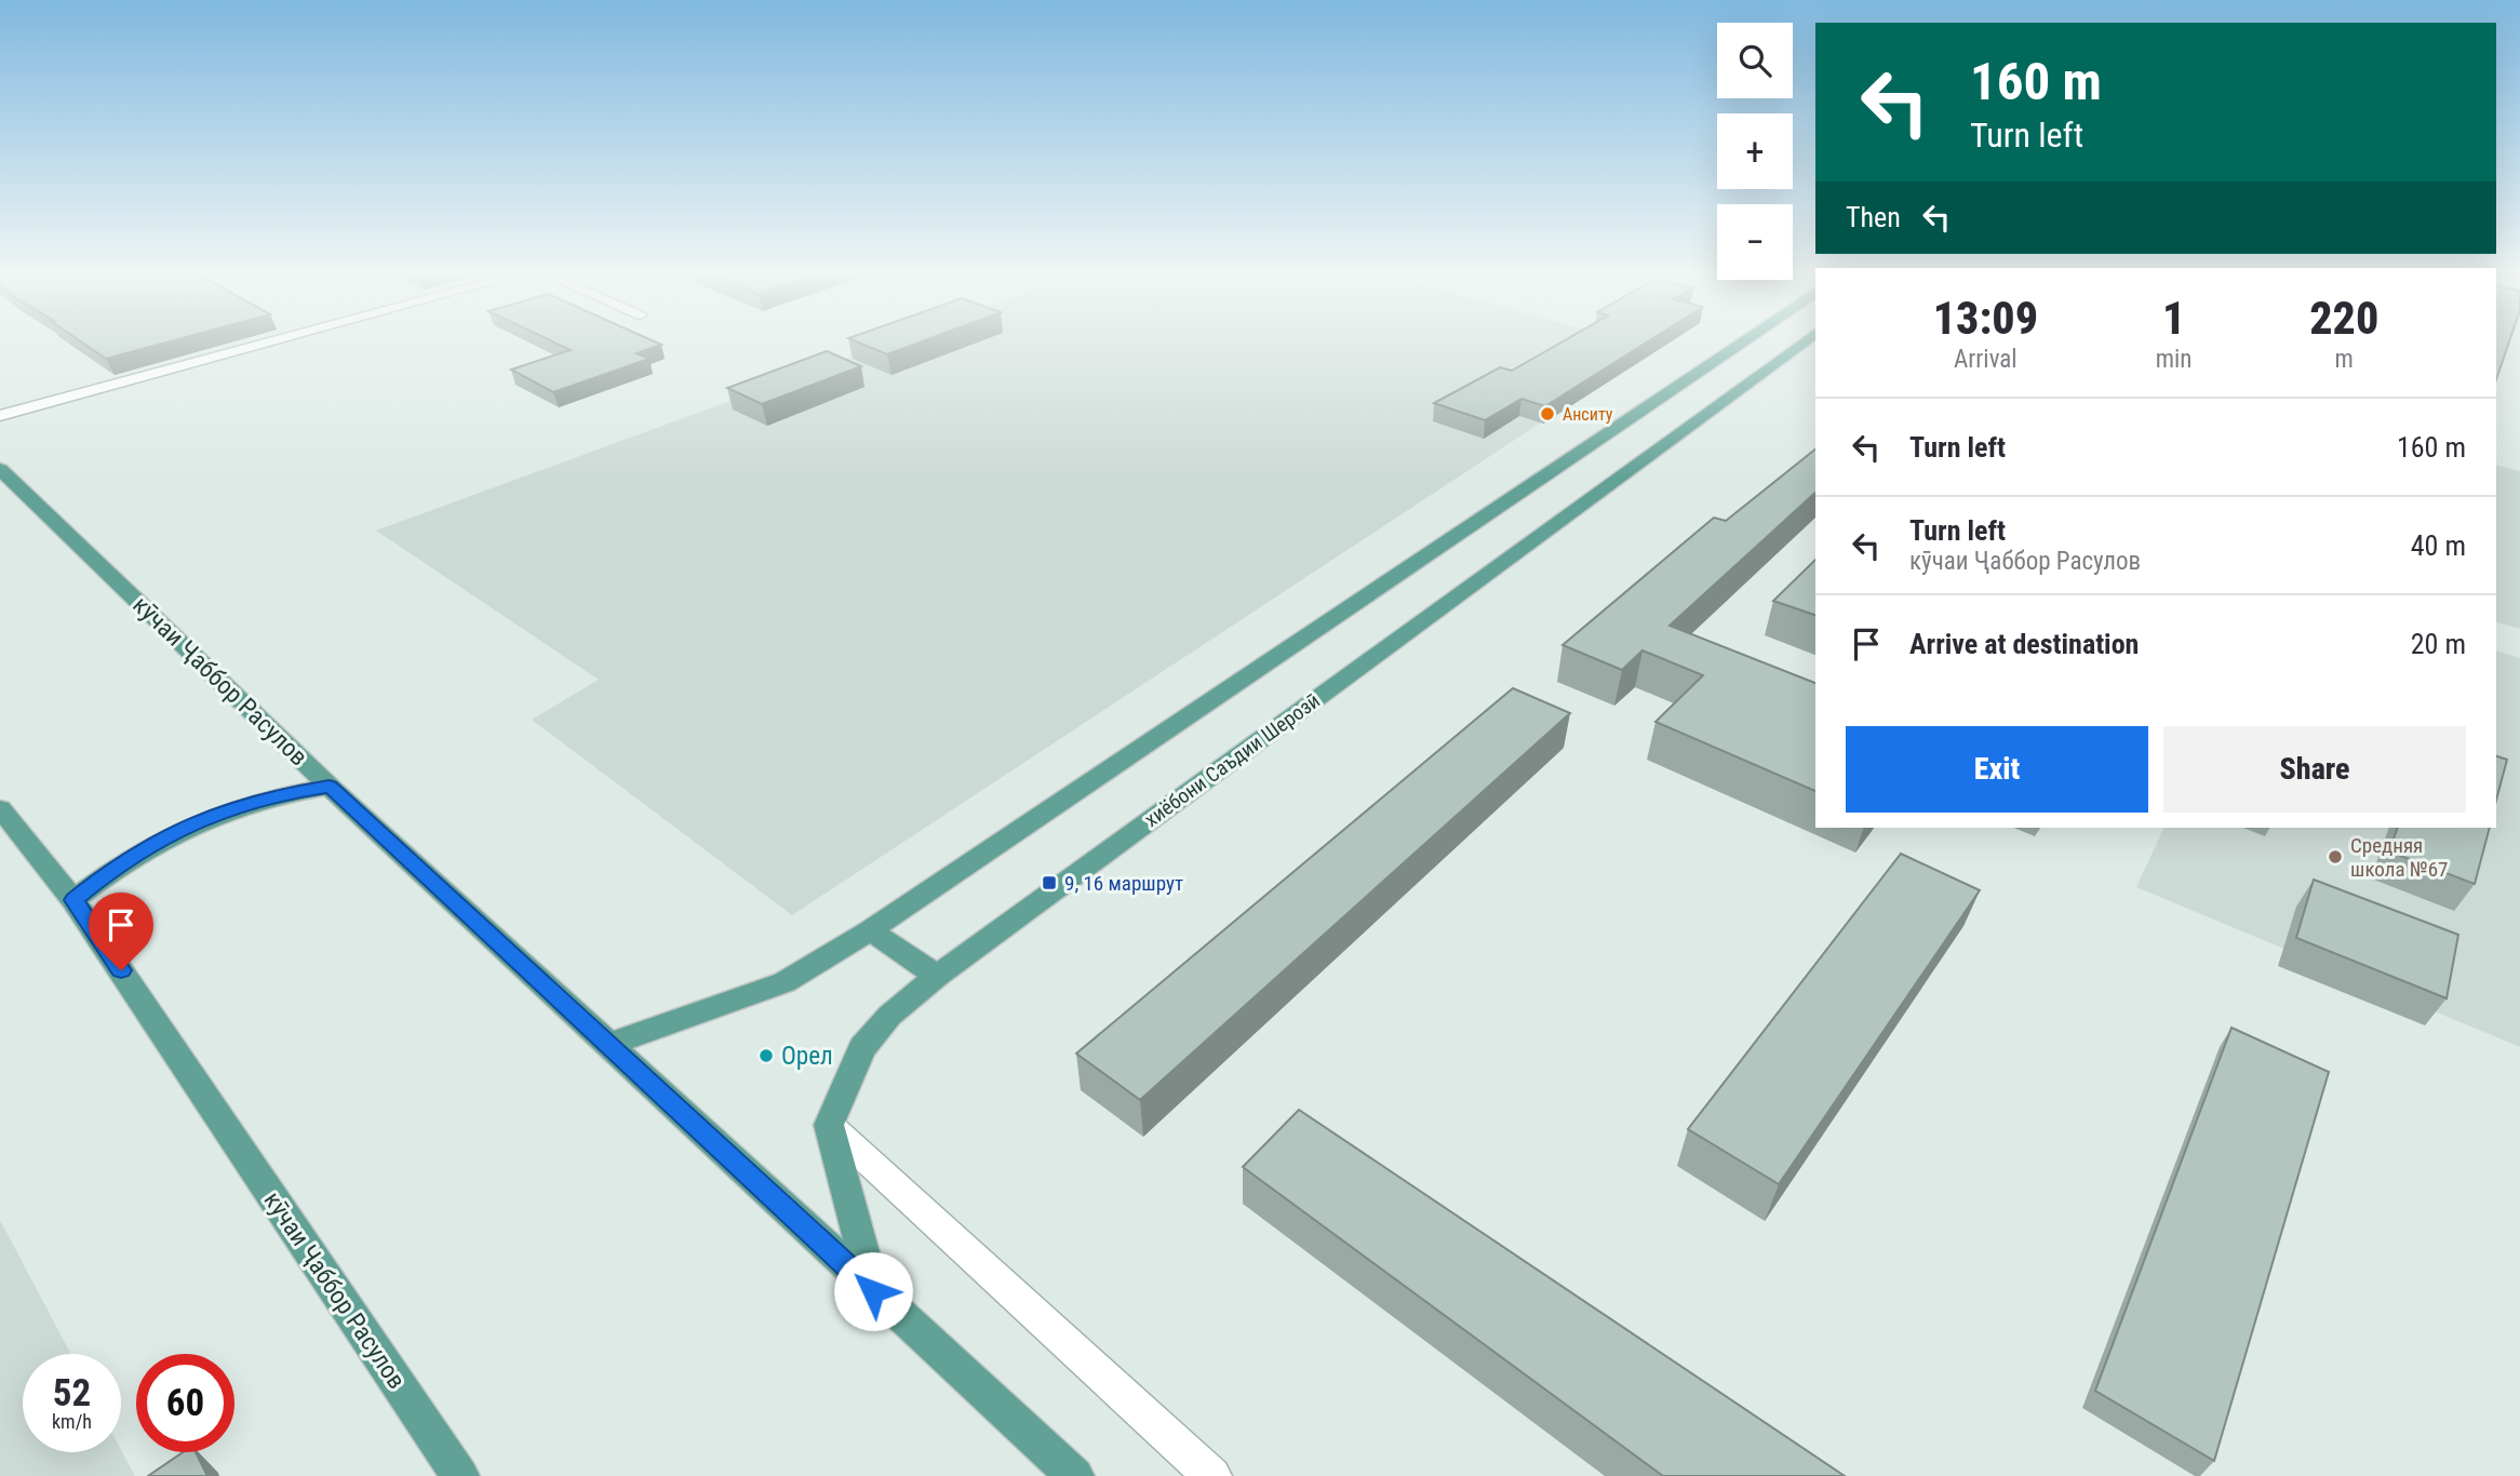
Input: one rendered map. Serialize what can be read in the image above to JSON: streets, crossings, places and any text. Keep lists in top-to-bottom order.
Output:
{
  "streets": {
    "main road": ["кӯчаи Ҷаббор Расулов", "хиёбони Саъдии Шерозӣ"]
  },
  "places": {
    "other": ["Анситу", "Средняя школа №67", "Орел"],
    "transit": ["9, 16 маршрут"]
  },
  "page": {
    "map_buttons": ["+", "−"],
    "turn": ["160 m", "Turn left"],
    "then": "Then",
    "eta": [
      "13:09",
      "Arrival",
      "1",
      "min",
      "220",
      "m"
    ],
    "list": [
      {
        "name": "Turn left",
        "value": "160 m"
      },
      {
        "name": "Turn left",
        "note": "кӯчаи Ҷаббор Расулов",
        "value": "40 m"
      },
      {
        "name": "Arrive at destination",
        "value": "20 m"
      }
    ],
    "buttons": ["Exit", "Share"],
    "speed": "52 km/h",
    "limit": "60"
  }
}
